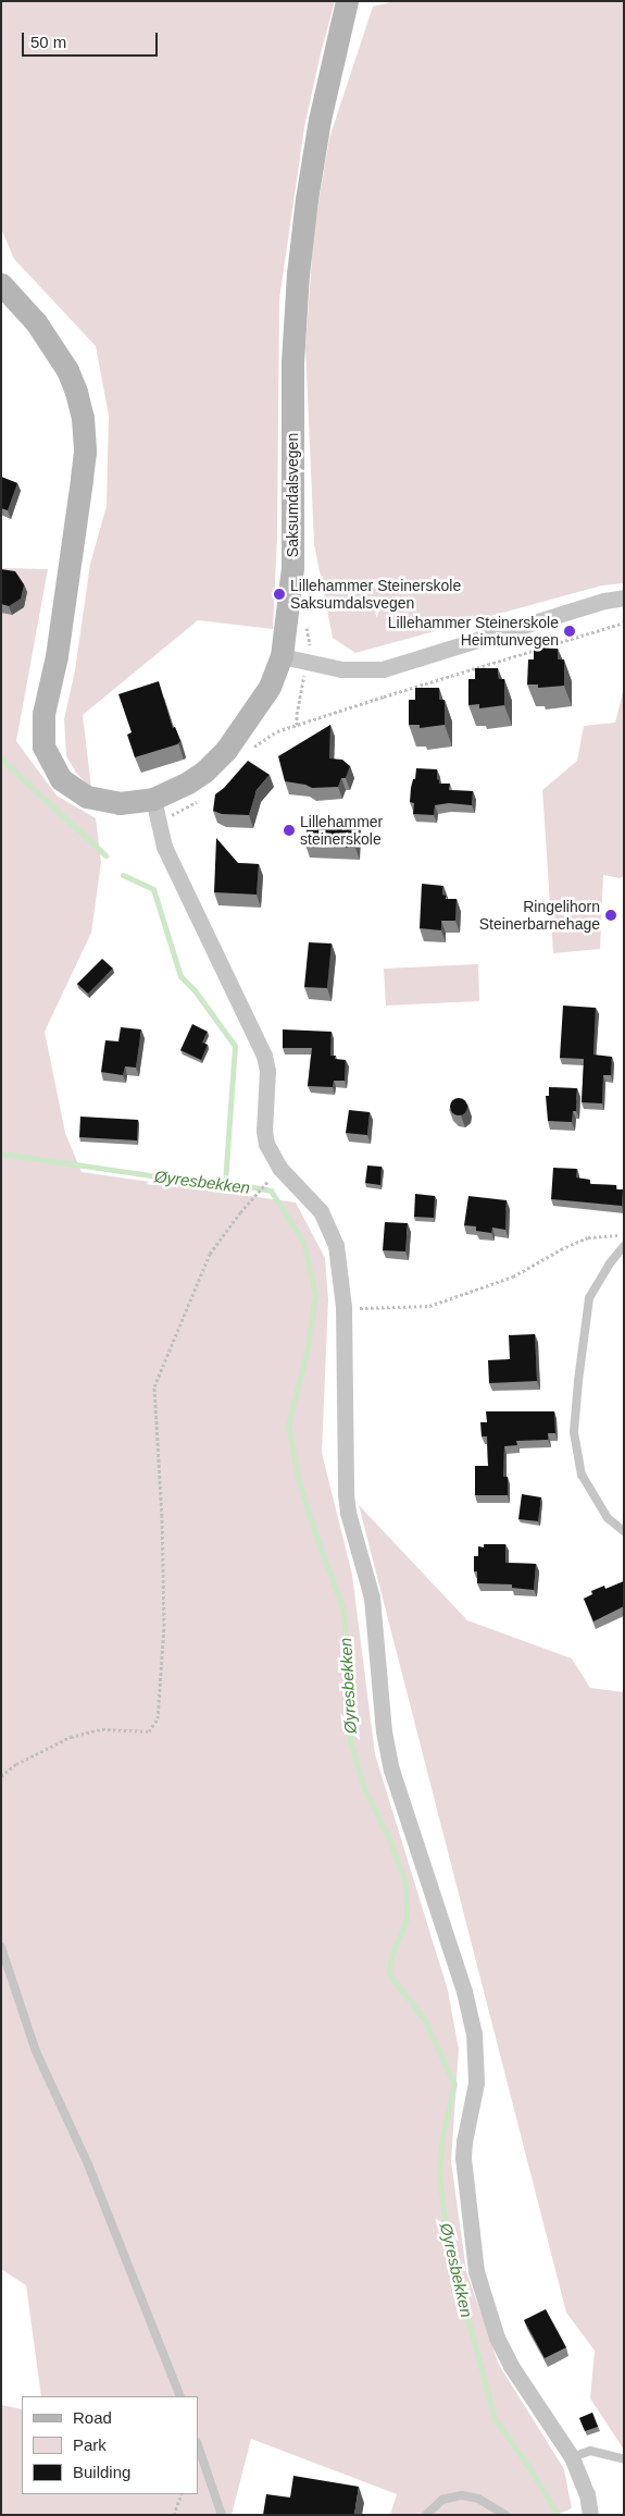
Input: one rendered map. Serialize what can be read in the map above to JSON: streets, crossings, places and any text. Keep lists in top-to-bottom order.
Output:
{
  "streets": {
    "main road": ["Saksumdalsvegen"]
  },
  "water": ["Øyresbekken"],
  "places": [
    "Lillehammer Steinerskole Saksumdalsvegen",
    "Lillehammer Steinerskole Heimtunvegen",
    "Lillehammer steinerskole",
    "Ringelihorn Steinerbarnehage"
  ],
  "legend": ["Road", "Park", "Building"],
  "scale_bar": "50 m"
}
